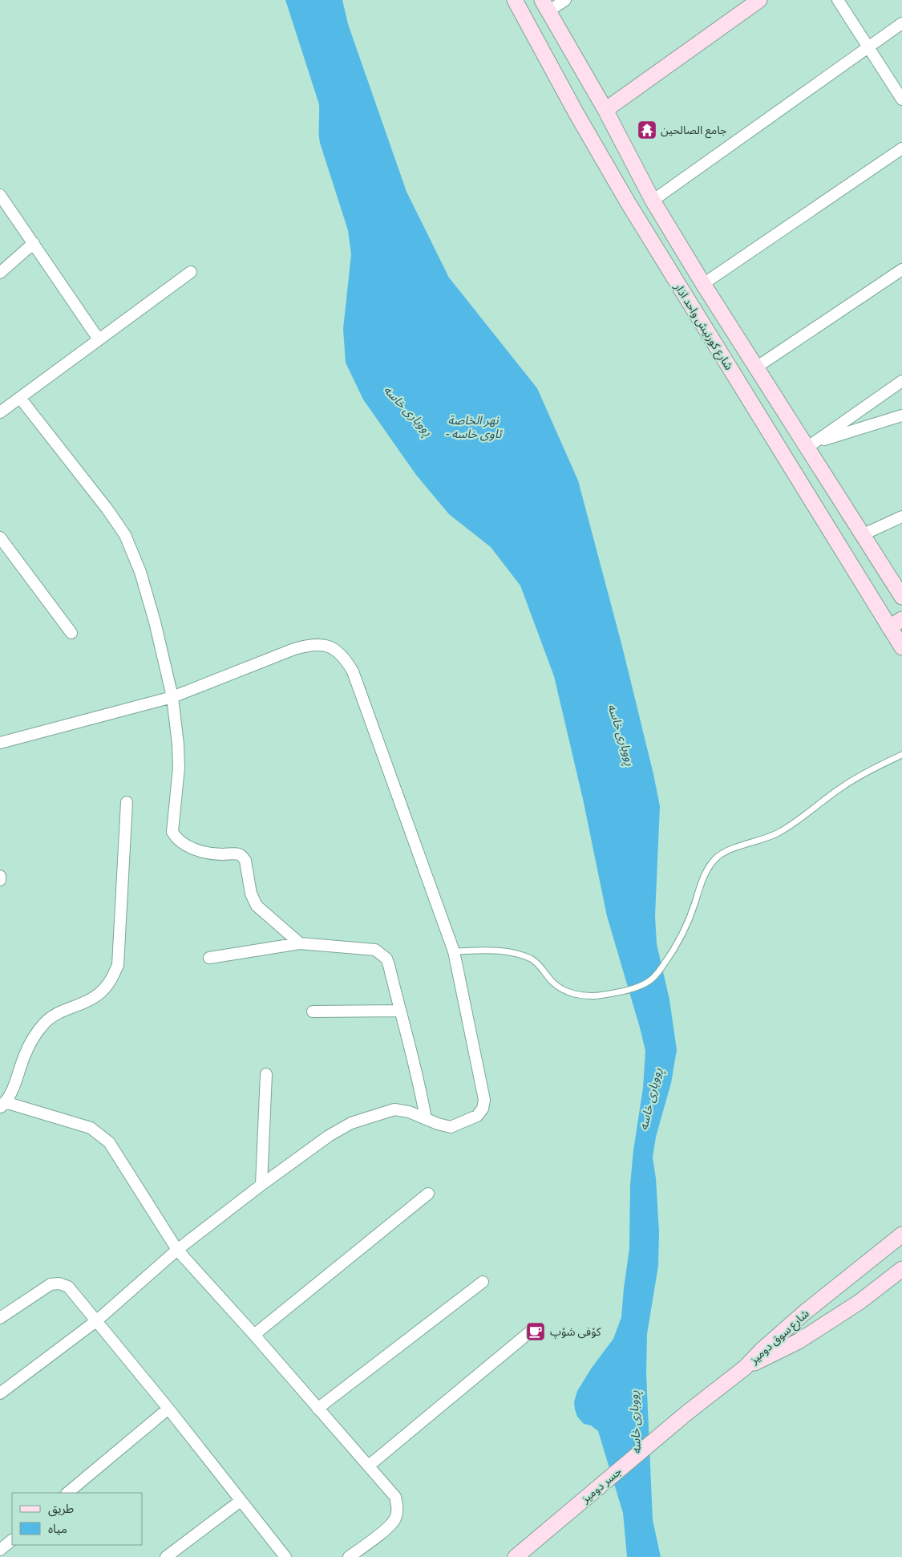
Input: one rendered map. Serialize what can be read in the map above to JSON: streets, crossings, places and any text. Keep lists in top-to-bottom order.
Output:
{
  "streets": {
    "main road": ["شارع كورنيش واحد اذار", "شارع سوق دوميز", "جسر دوميز"]
  },
  "crossings": [
    ["شارع سوق دوميز", "جسر دوميز"]
  ],
  "water": ["ڕووباری خاسە", "نهر الخاصة - ئاوی خاسە"],
  "places": {
    "temple": ["جامع الصالحين"],
    "cafe": ["کۆفی شۆپ"]
  },
  "legend": ["طريق", "مياه"]
}
